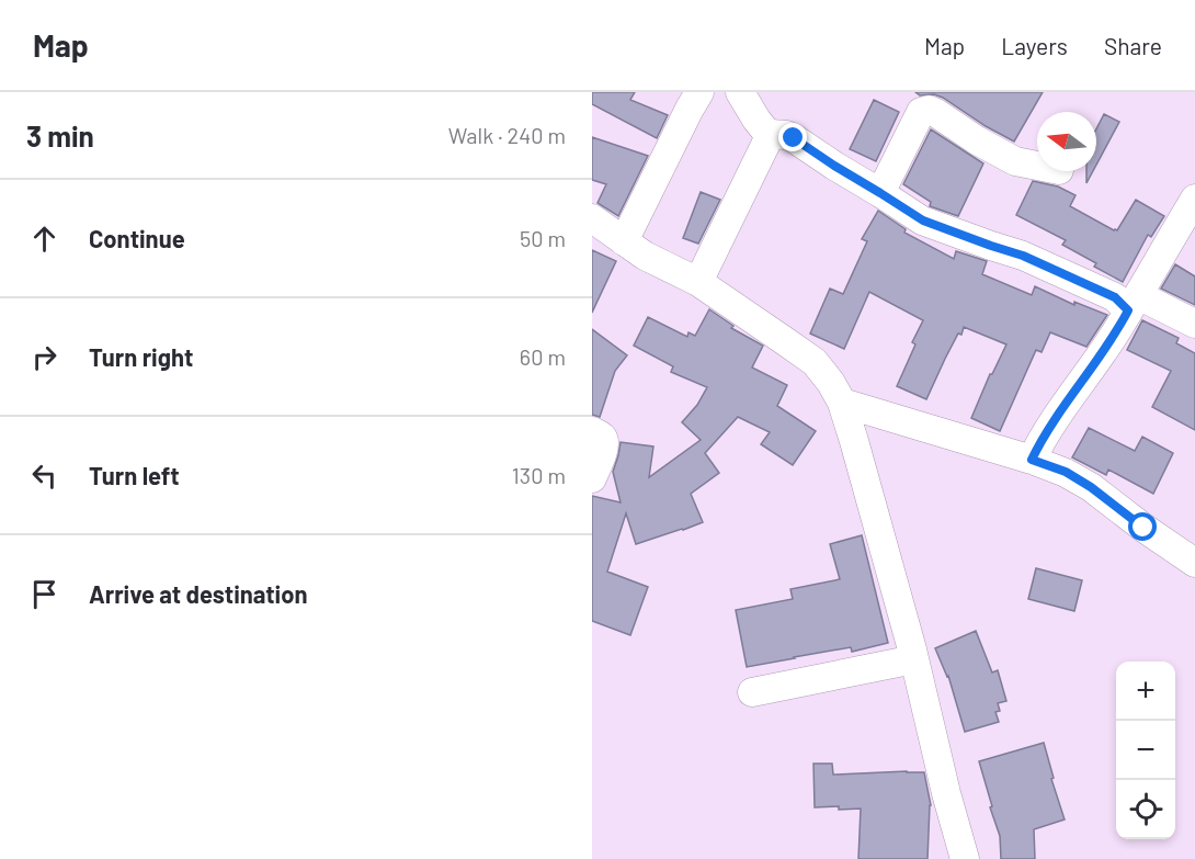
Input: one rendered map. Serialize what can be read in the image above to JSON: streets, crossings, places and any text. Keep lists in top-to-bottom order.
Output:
{
  "north": "left",
  "page": {
    "header": "Map",
    "nav": ["Map", "Layers", "Share"],
    "heading": ["3 min", "Walk · 240 m"],
    "list": [
      ["Continue", "50 m"],
      ["Turn right", "60 m"],
      ["Turn left", "130 m"],
      "Arrive at destination"
    ],
    "map_buttons": ["+", "−"]
  }
}
